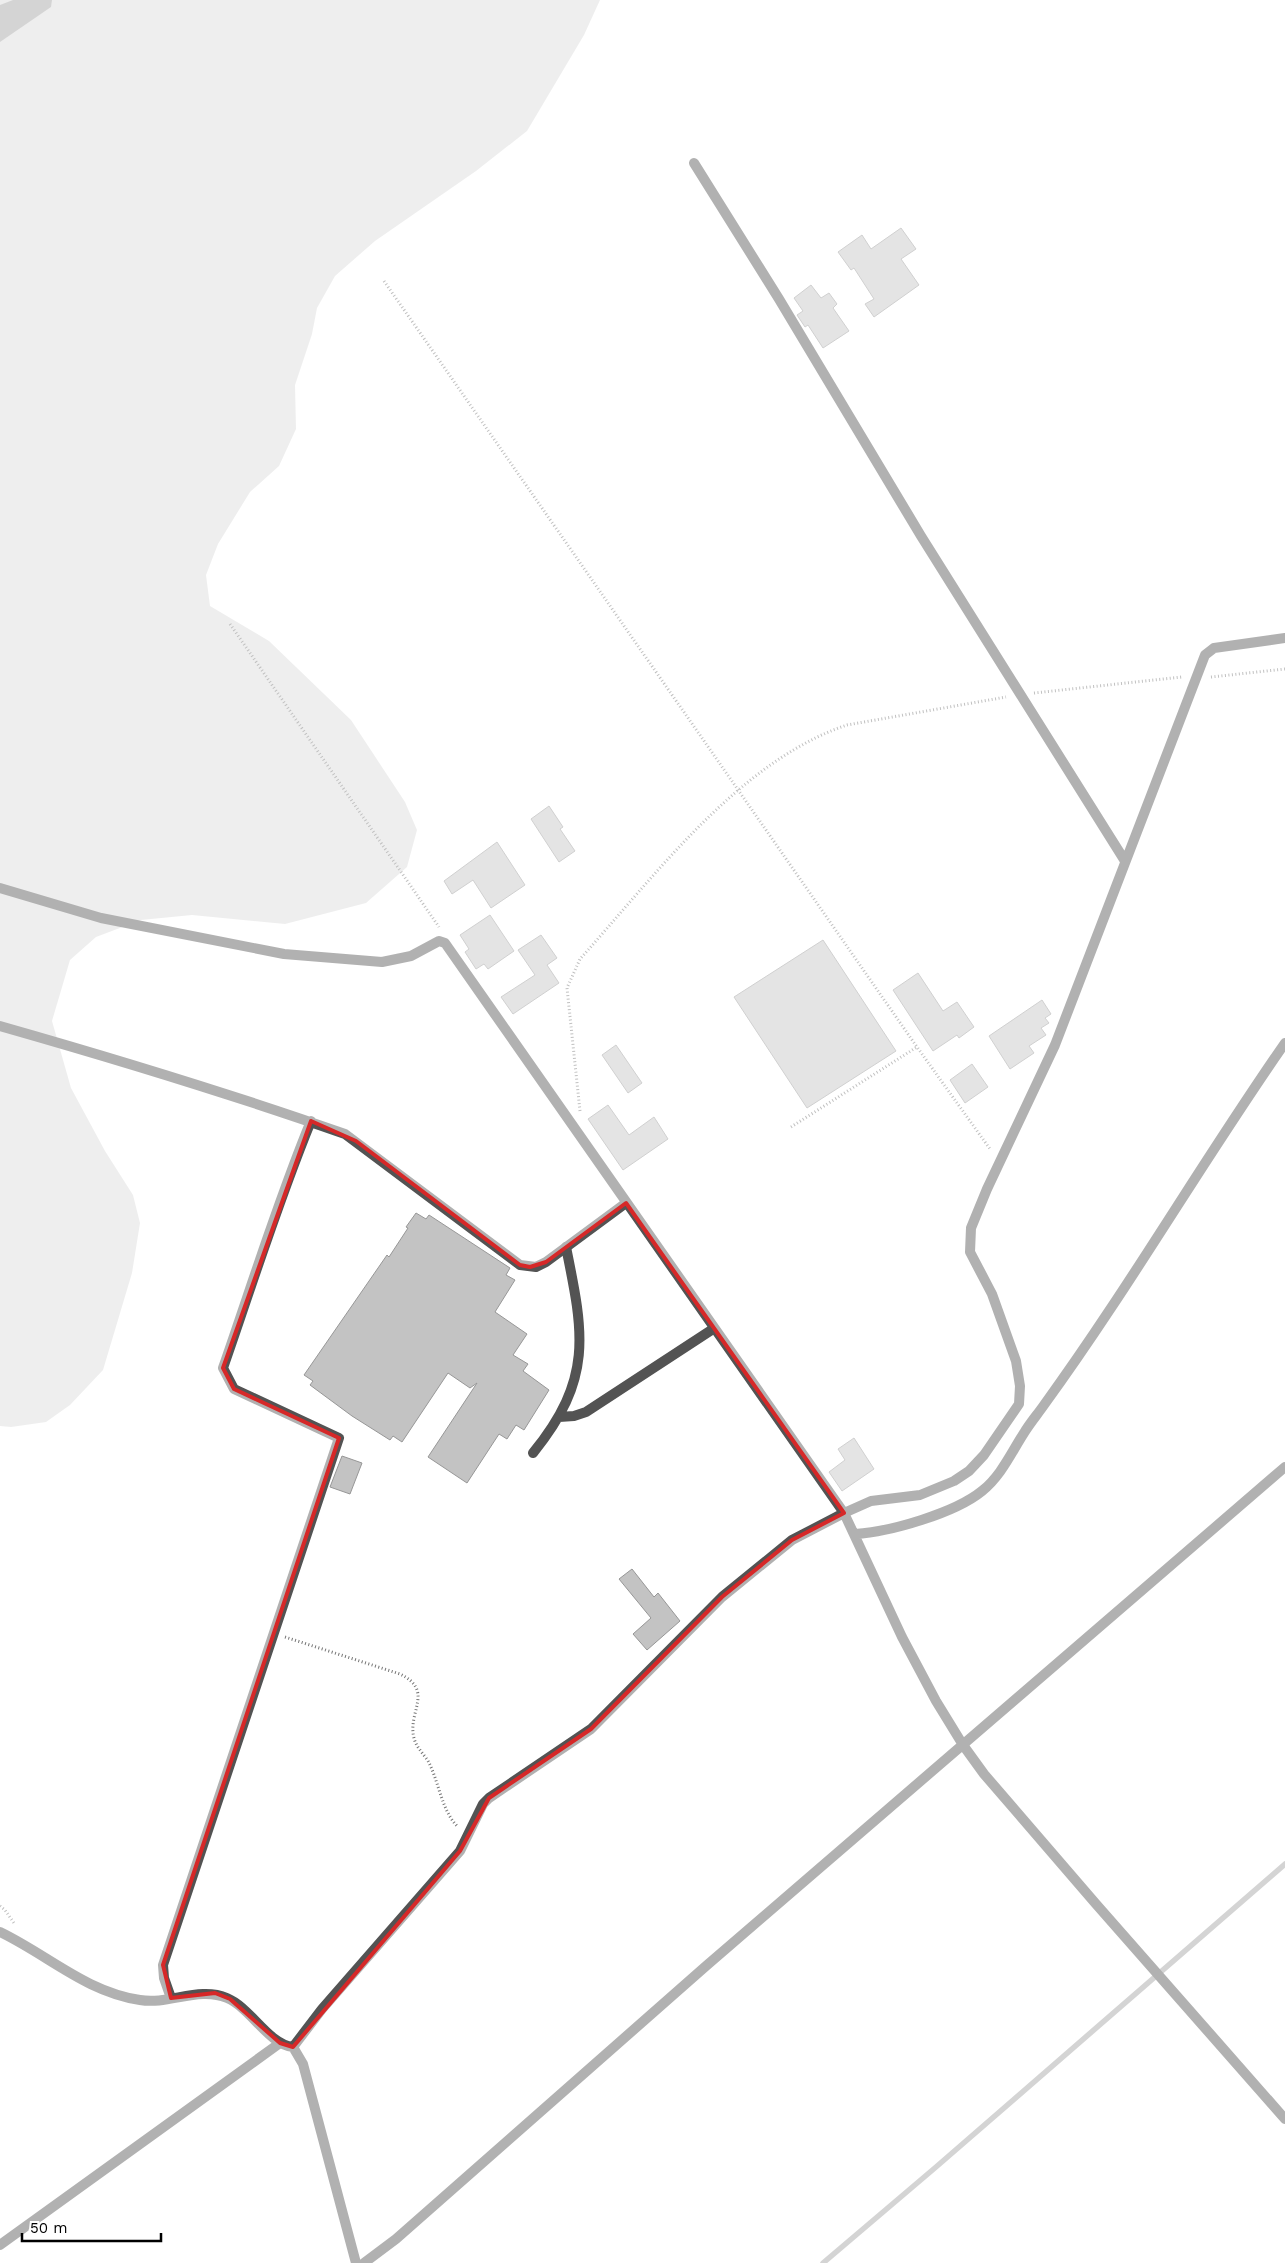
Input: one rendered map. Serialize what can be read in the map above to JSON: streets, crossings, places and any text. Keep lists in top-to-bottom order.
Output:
{
  "scale_bar": "50 m"
}
